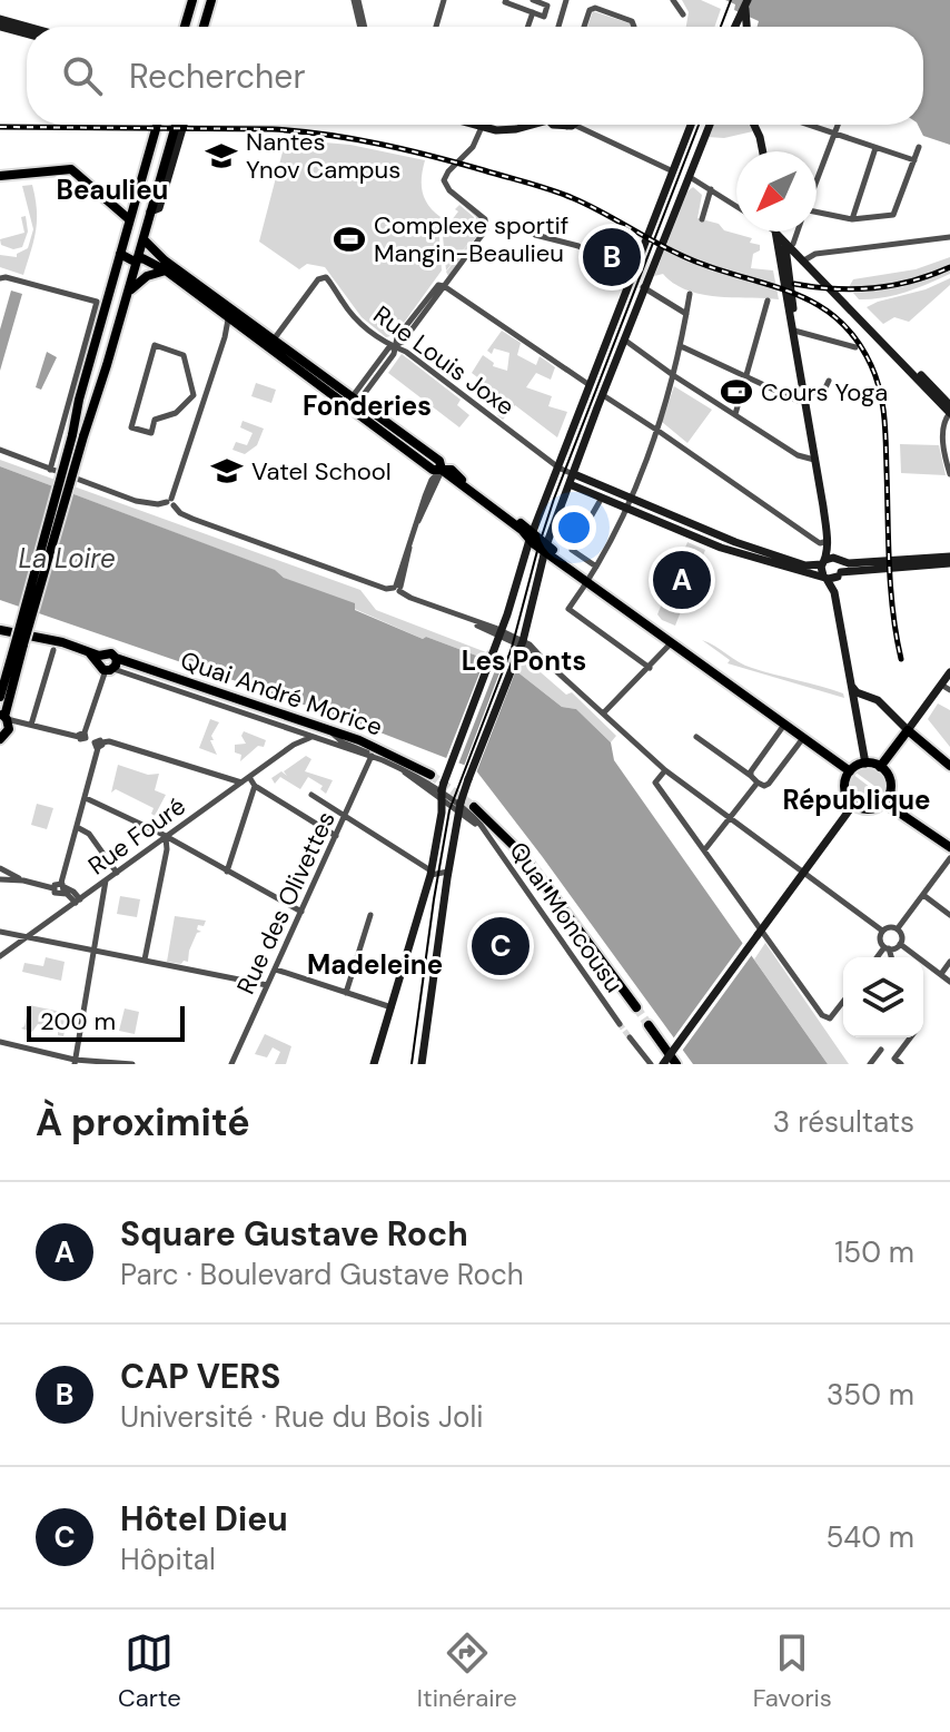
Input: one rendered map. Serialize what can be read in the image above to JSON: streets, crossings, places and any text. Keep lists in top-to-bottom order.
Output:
{
  "streets": {
    "main road": ["Quai André Morice"],
    "street": [
      "Rue Louis Joxe",
      "Rue Fouré",
      "Rue des Olivettes",
      "Quai Moncousu"
    ]
  },
  "districts": [
    "Beaulieu",
    "Fonderies",
    "Les Ponts",
    "République",
    "Madeleine"
  ],
  "water": ["La Loire"],
  "places": {
    "school or university": ["Nantes Ynov Campus", "Vatel School"],
    "sports": ["Complexe sportif Mangin-Beaulieu", "Cours Yoga"]
  },
  "scale_bar": "200 m",
  "north": "bottom left",
  "page": {
    "search": "Rechercher",
    "pins": ["B", "A", "C"],
    "scale": "200 m",
    "heading": ["À proximité", "3 résultats"],
    "list": [
      {
        "mark": "A",
        "name": "Square Gustave Roch",
        "note": "Parc · Boulevard Gustave Roch",
        "value": "150 m"
      },
      {
        "mark": "B",
        "name": "CAP VERS",
        "note": "Université · Rue du Bois Joli",
        "value": "350 m"
      },
      {
        "mark": "C",
        "name": "Hôtel Dieu",
        "note": "Hôpital",
        "value": "540 m"
      }
    ],
    "nav": ["Carte", "Itinéraire", "Favoris"]
  }
}
